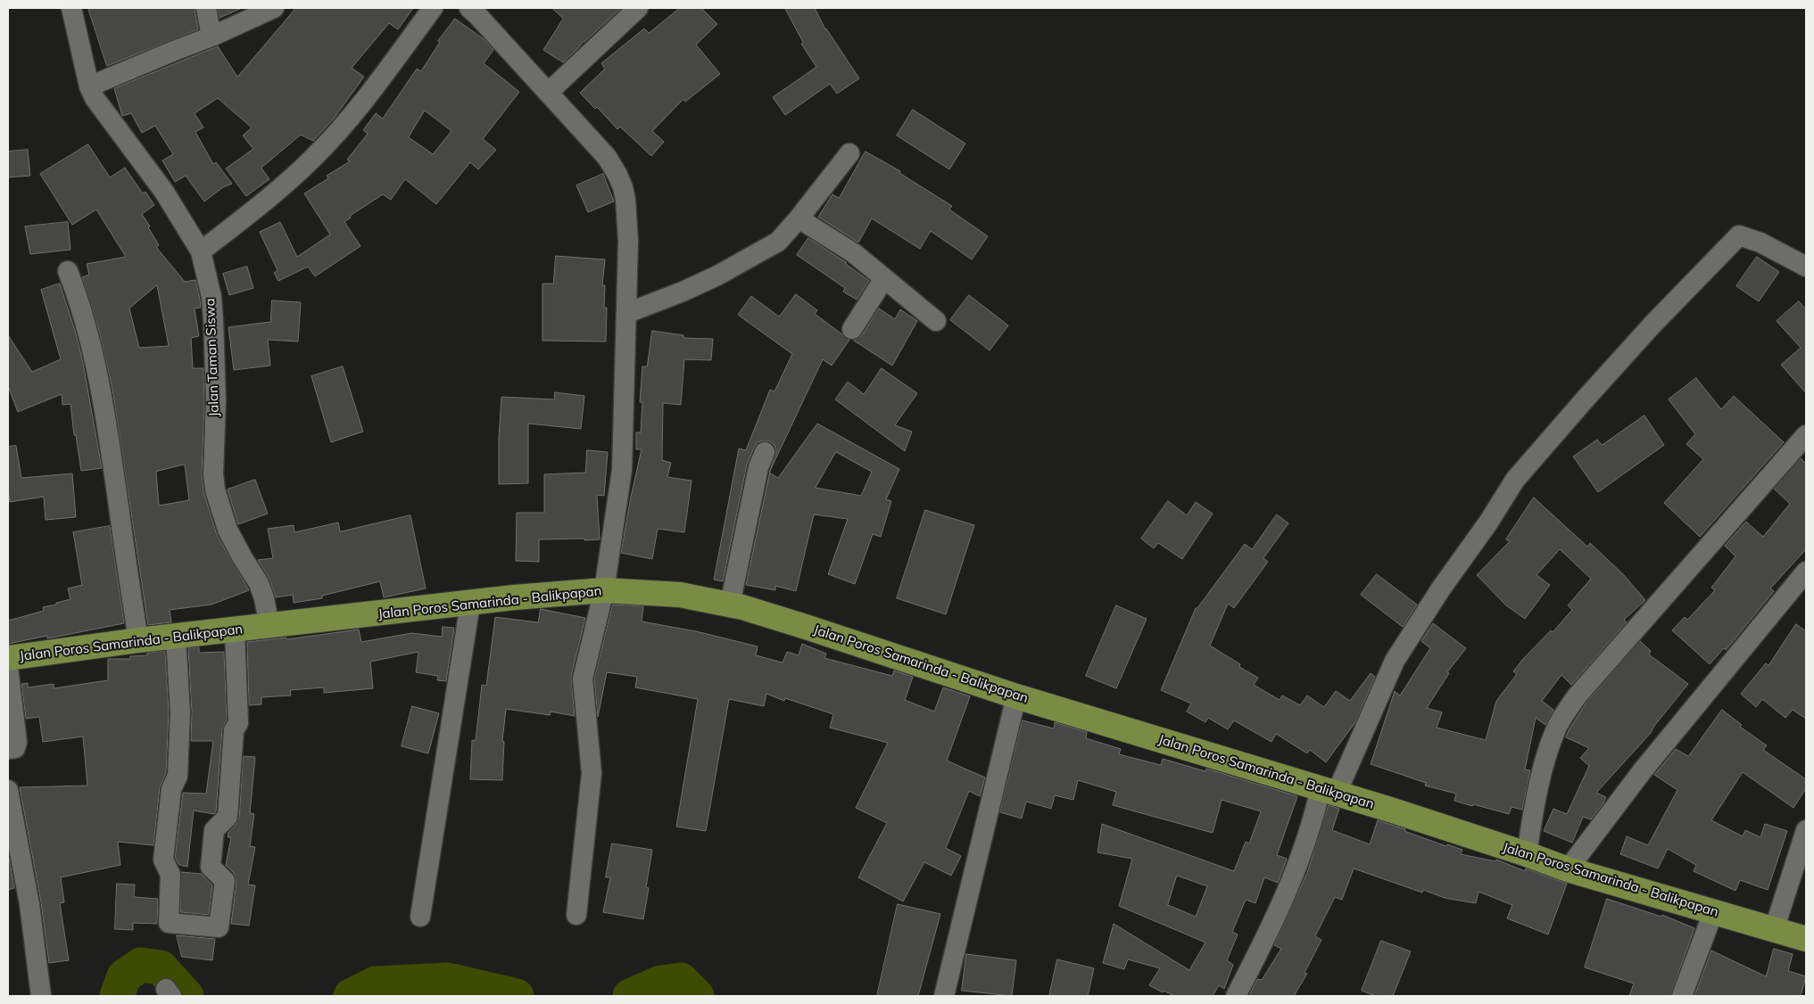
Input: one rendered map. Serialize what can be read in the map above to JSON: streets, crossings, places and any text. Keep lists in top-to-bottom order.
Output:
{
  "streets": {
    "highway": ["Jalan Poros Samarinda - Balikpapan"],
    "street": ["Jalan Taman Siswa"]
  },
  "crossings": [
    ["Jalan Taman Siswa", "Jalan Poros Samarinda - Balikpapan"]
  ]
}
